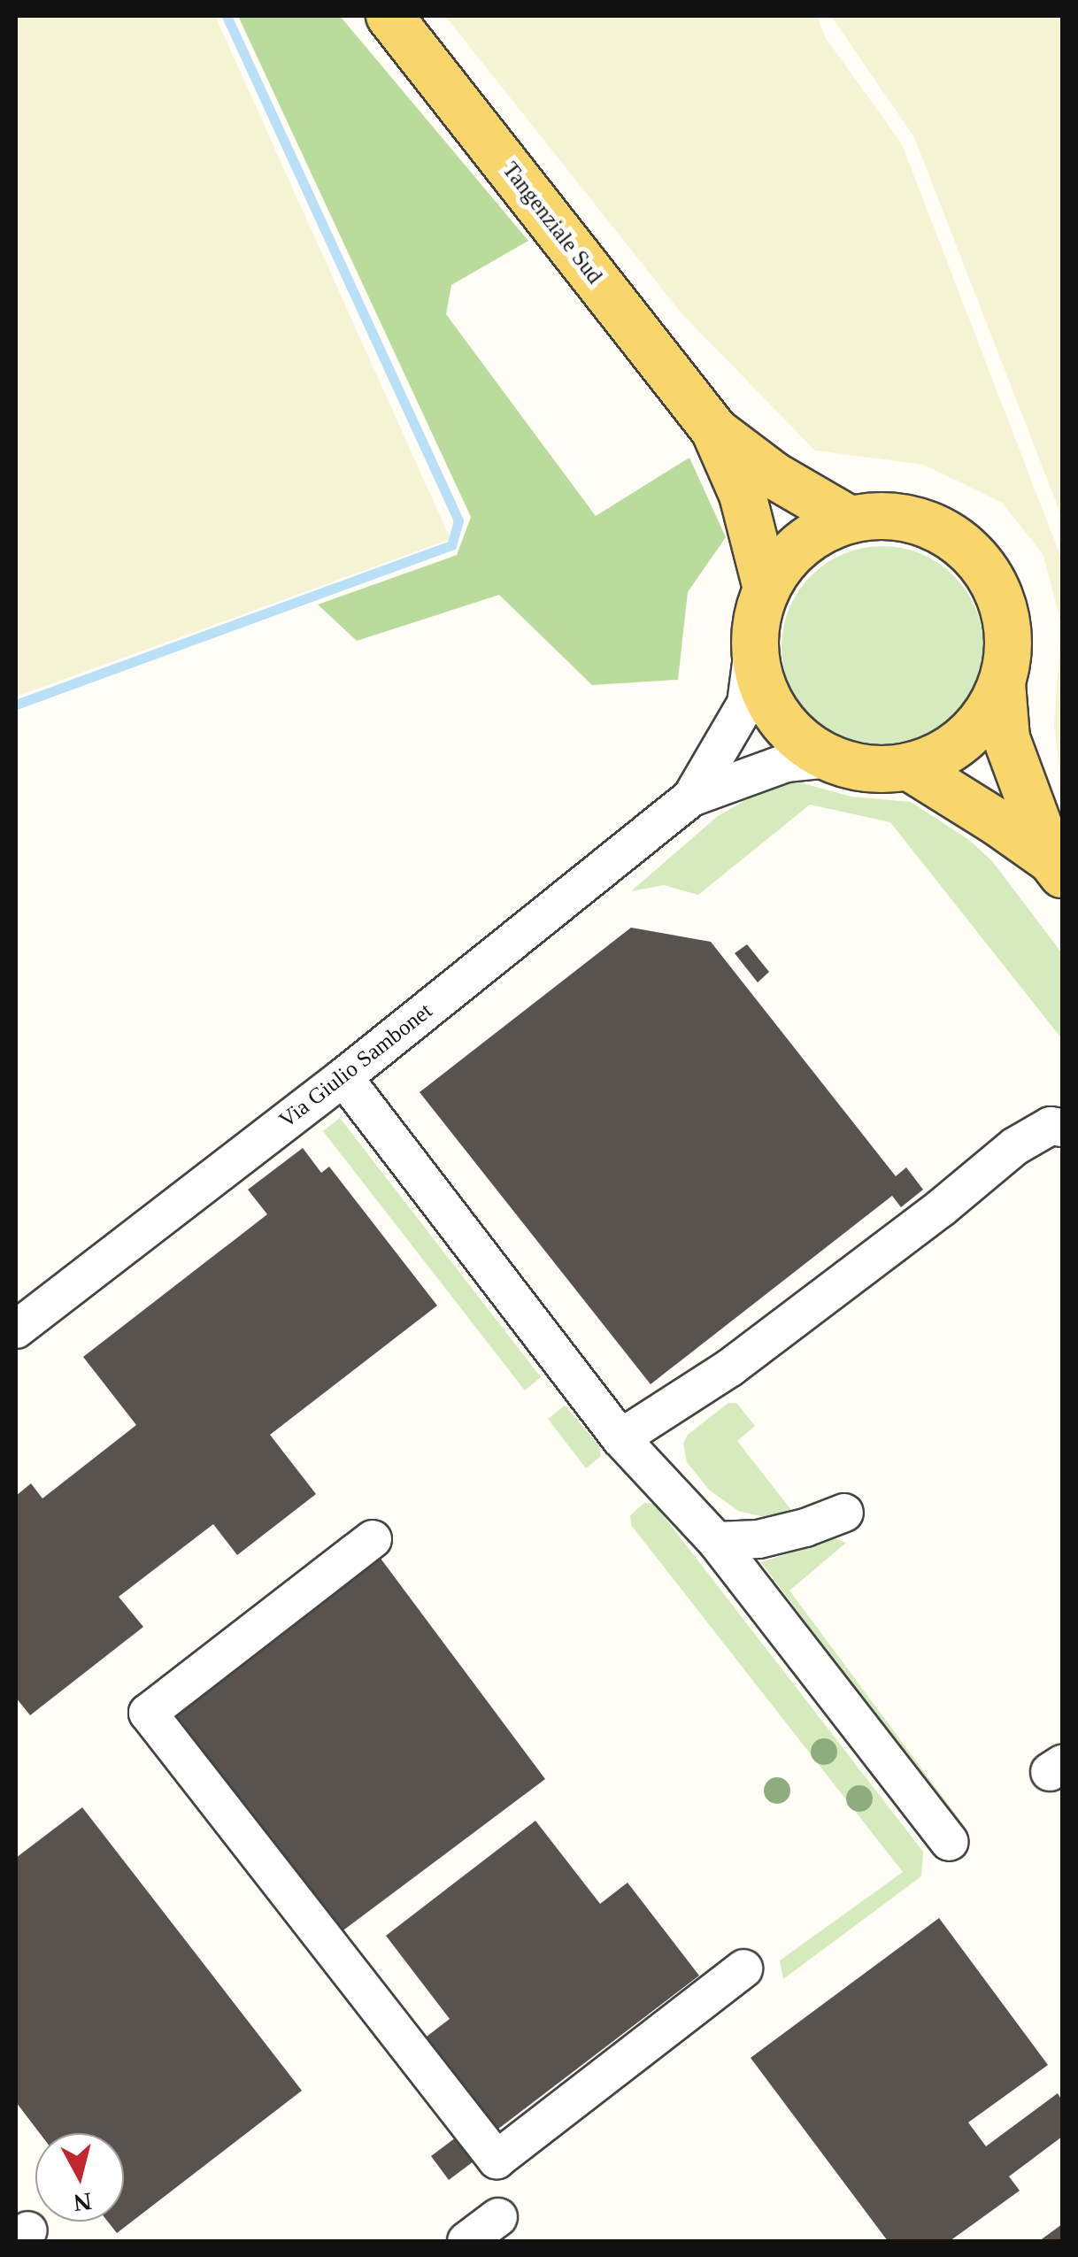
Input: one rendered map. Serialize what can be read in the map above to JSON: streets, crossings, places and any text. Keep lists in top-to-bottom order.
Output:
{
  "streets": {
    "main road": ["Tangenziale Sud"],
    "street": ["Via Giulio Sambonet"]
  },
  "crossings": [
    ["Tangenziale Sud", "Via Giulio Sambonet"]
  ],
  "north": "bottom"
}
